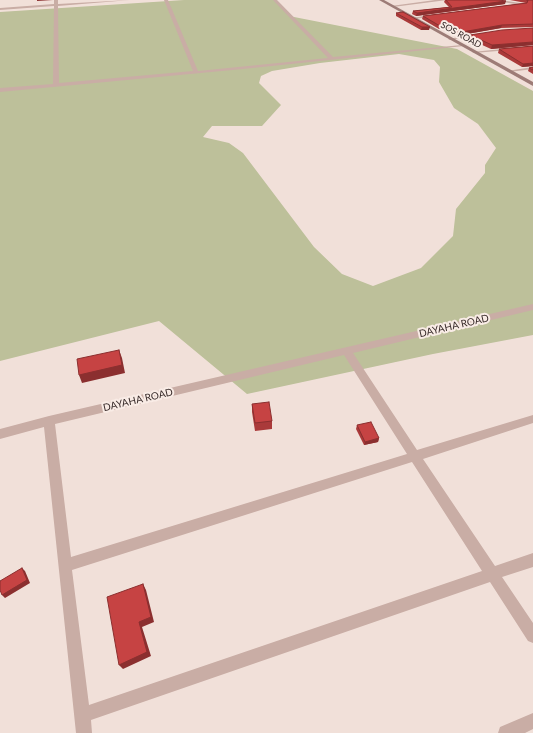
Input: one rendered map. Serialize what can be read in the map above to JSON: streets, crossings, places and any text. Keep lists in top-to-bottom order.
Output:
{
  "streets": {
    "street": ["SOS ROAD", "DAYAHA ROAD"]
  }
}
